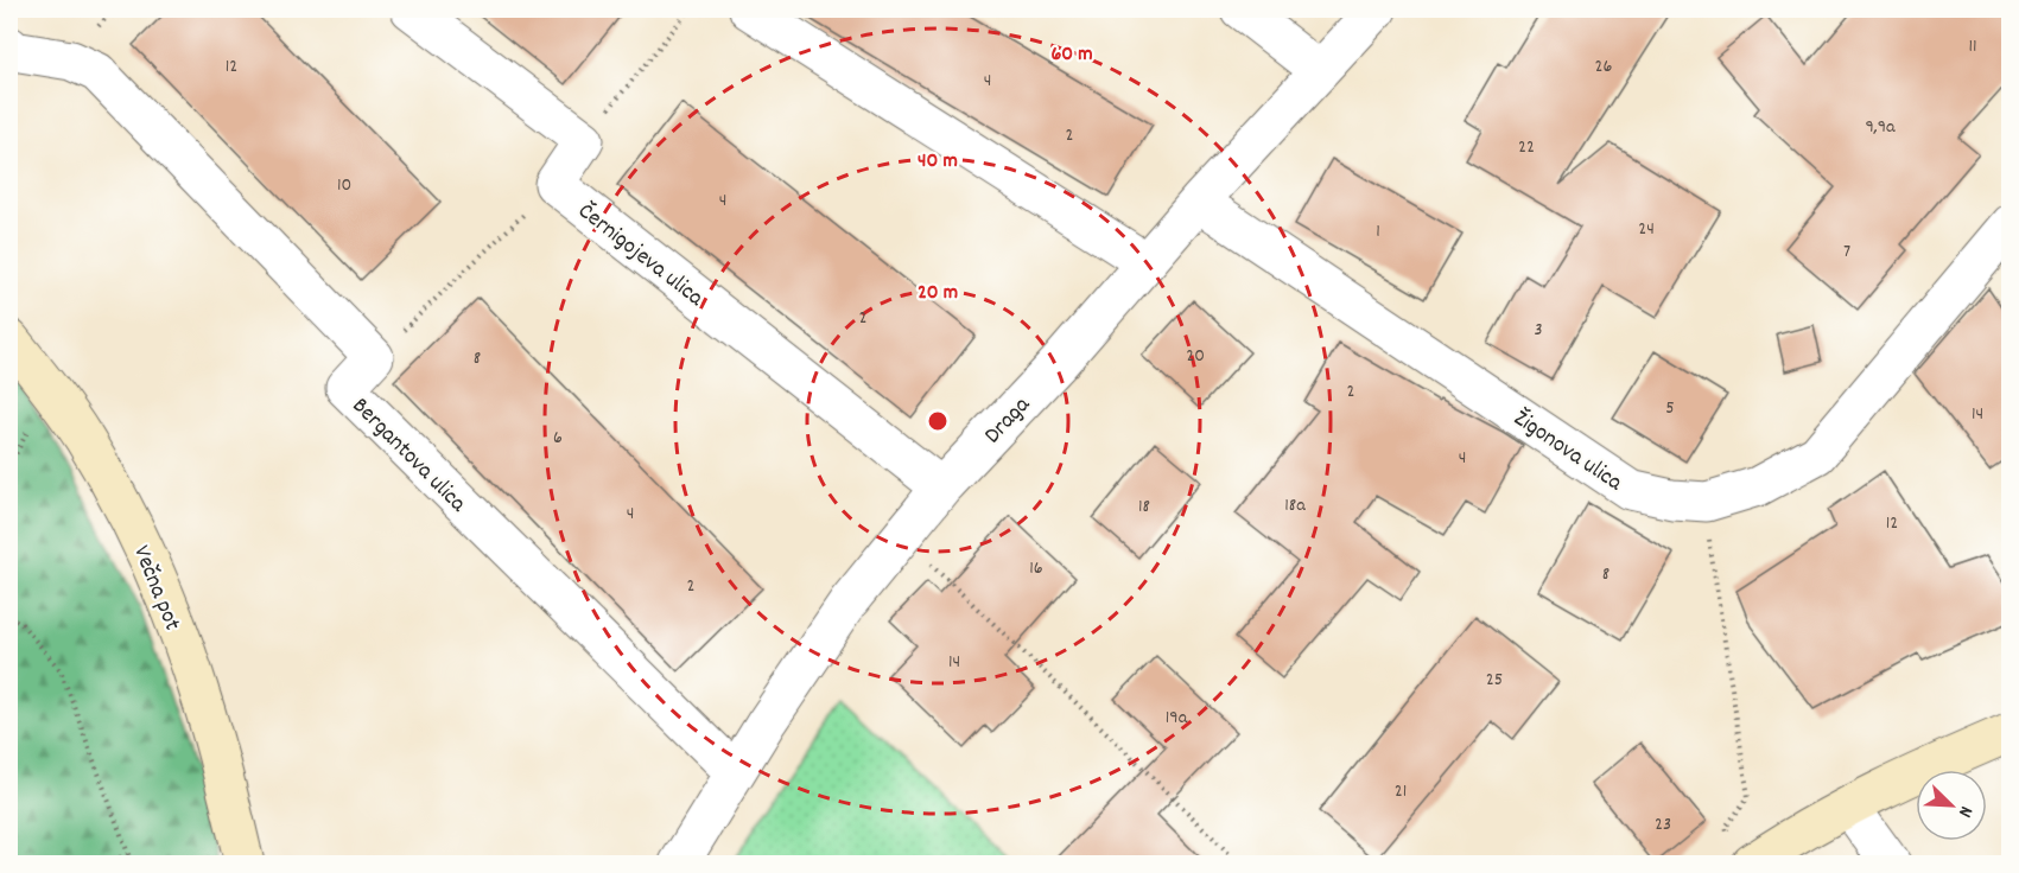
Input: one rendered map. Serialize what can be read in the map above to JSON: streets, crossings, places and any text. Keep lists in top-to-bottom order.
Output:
{
  "streets": {
    "main road": ["Večna pot"],
    "street": [
      "Černigojeva ulica",
      "Draga",
      "Žigonova ulica",
      "Bergantova ulica"
    ]
  },
  "crossings": [
    ["Černigojeva ulica", "Draga"],
    ["Draga", "Žigonova ulica"],
    ["Draga", "Bergantova ulica"]
  ],
  "house_numbers": [
    "11",
    "12",
    "26",
    "4",
    "9,9a",
    "2",
    "22",
    "10",
    "4",
    "24",
    "1",
    "7",
    "2",
    "3",
    "20",
    "8",
    "2",
    "5",
    "14",
    "6",
    "4",
    "18a",
    "18",
    "4",
    "12",
    "16",
    "8",
    "2",
    "14",
    "25",
    "19a",
    "21",
    "23"
  ],
  "north": "bottom right",
  "rings": ["60 m", "40 m", "20 m"]
}
